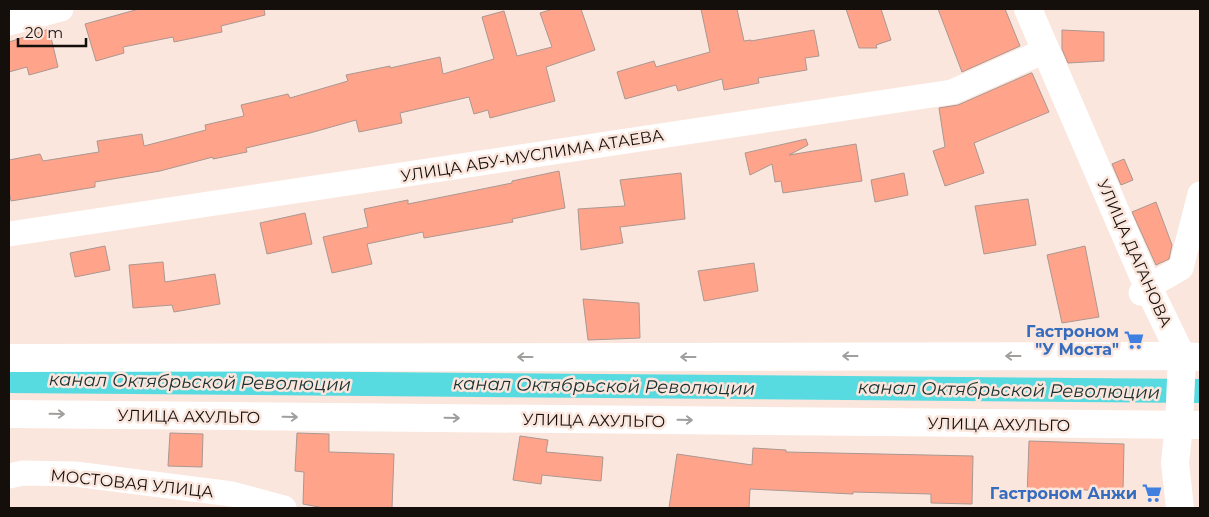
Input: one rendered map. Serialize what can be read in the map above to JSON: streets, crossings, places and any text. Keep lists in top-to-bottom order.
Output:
{
  "streets": {
    "main road": ["УЛИЦА ДАГАНОВА", "УЛИЦА АХУЛЬГО"],
    "street": ["УЛИЦА АБУ-МУСЛИМА АТАЕВА", "МОСТОВАЯ УЛИЦА"]
  },
  "crossings": [
    ["УЛИЦА АБУ-МУСЛИМА АТАЕВА", "УЛИЦА ДАГАНОВА"],
    ["УЛИЦА ДАГАНОВА", "УЛИЦА АХУЛЬГО"]
  ],
  "water": ["канал Октябрьской Революции"],
  "places": {
    "supermarket": ["Гастроном \"У Моста\"", "Гастроном Анжи"]
  },
  "scale_bar": "20 m"
}
